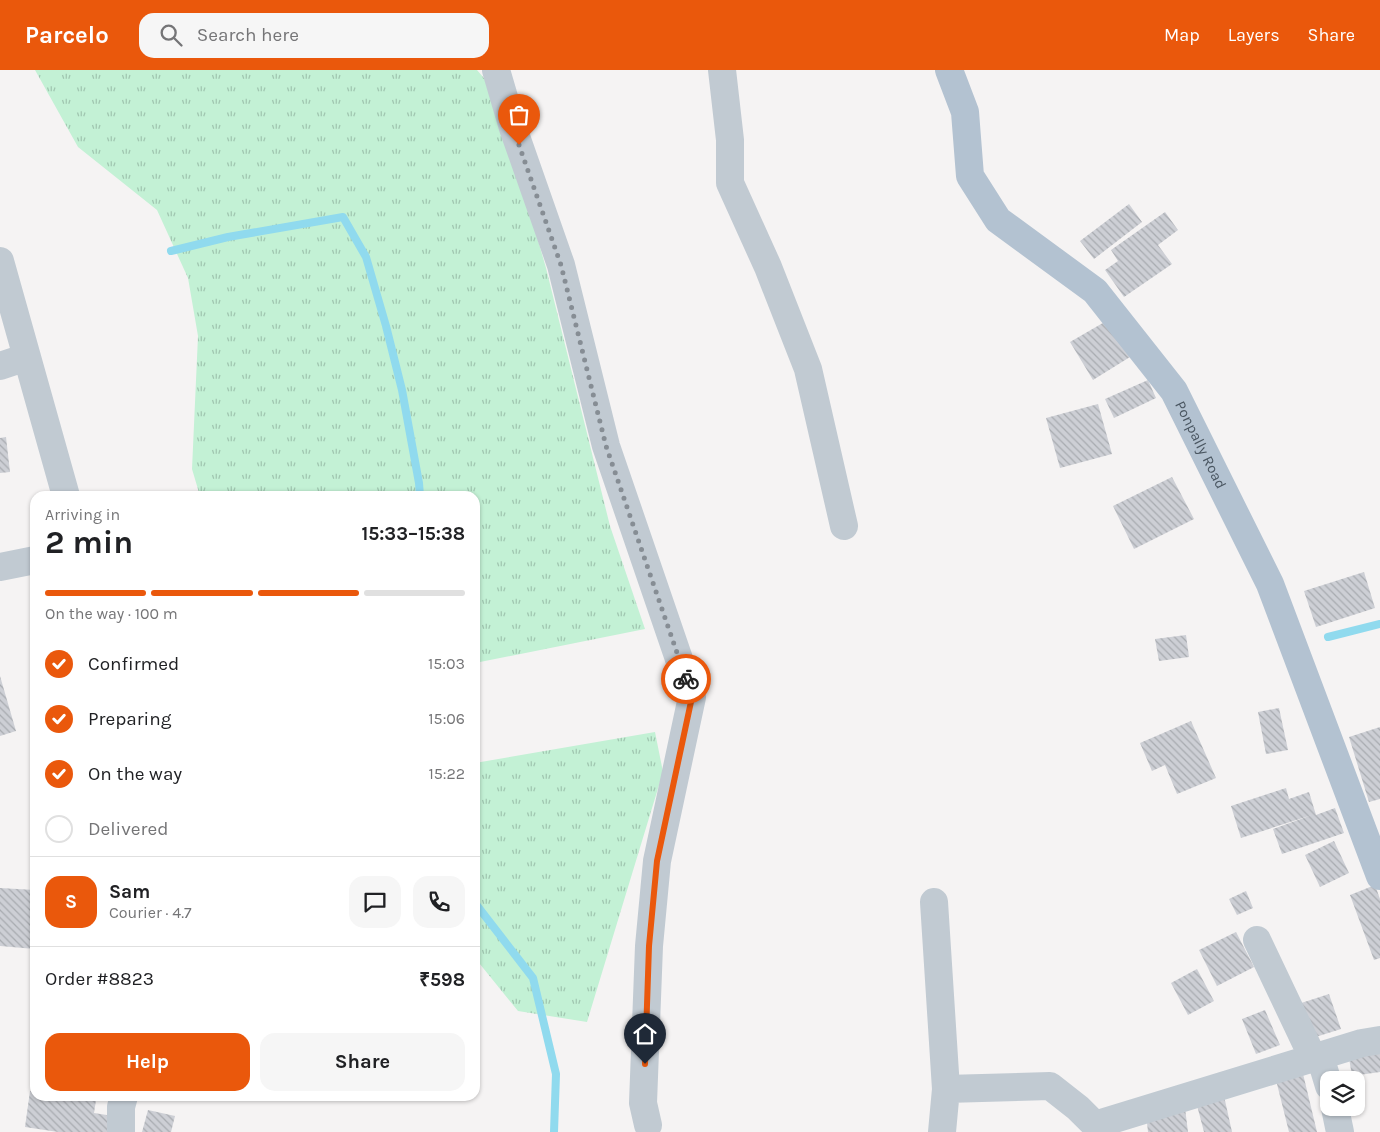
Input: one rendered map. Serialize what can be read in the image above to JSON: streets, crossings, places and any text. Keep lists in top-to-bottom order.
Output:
{
  "streets": {
    "main road": ["Ponpally Road"]
  },
  "page": {
    "header": "Parcelo",
    "search": "Search here",
    "nav": ["Map", "Layers", "Share"],
    "heading": ["2 min", "Arriving in", "15:33–15:38"],
    "panel": [
      "Sam",
      "Courier · 4.7",
      "Order #8823",
      "₹598"
    ],
    "bar": "On the way · 100 m",
    "list": [
      ["Confirmed", "15:03"],
      ["Preparing", "15:06"],
      ["On the way", "15:22"],
      "Delivered"
    ],
    "round": "S",
    "buttons": ["Help", "Share"]
  }
}
